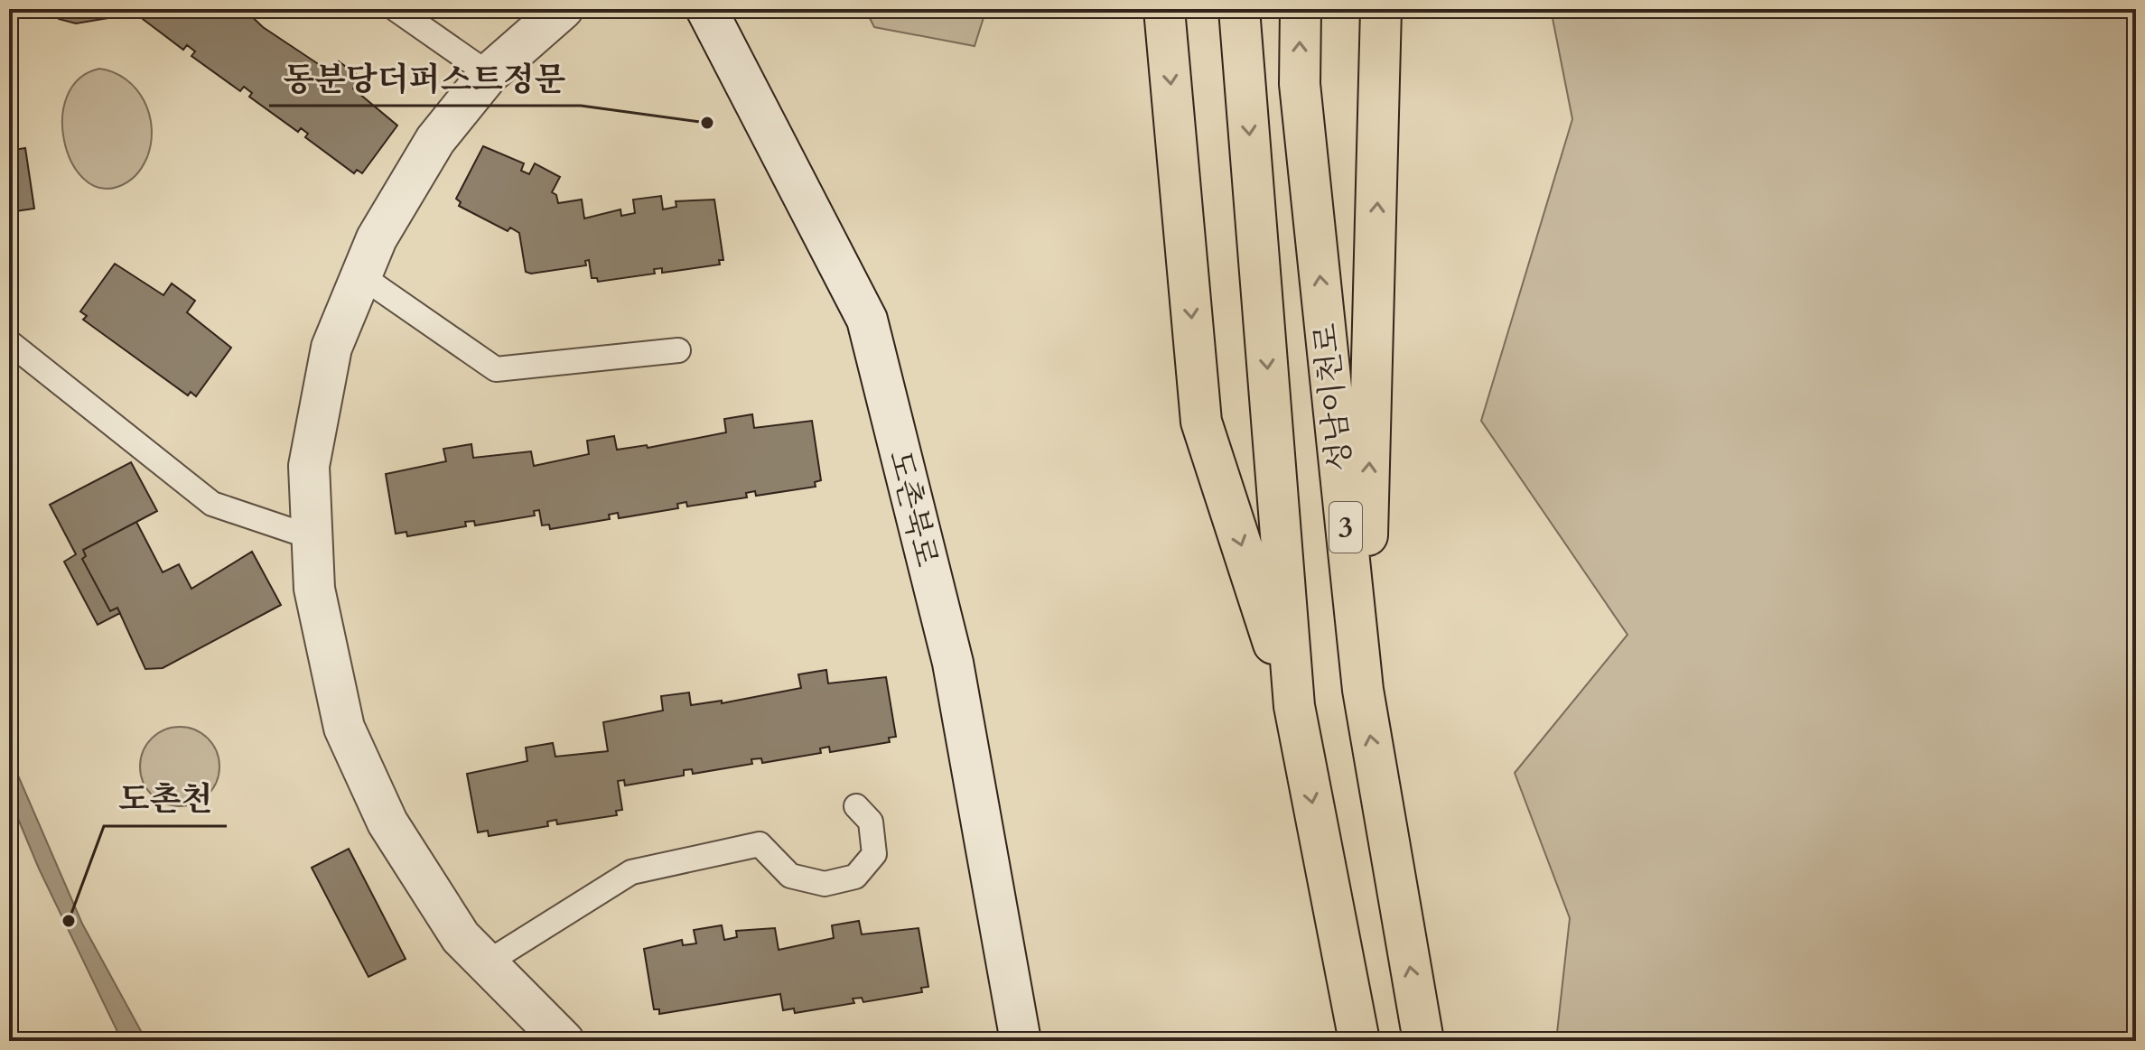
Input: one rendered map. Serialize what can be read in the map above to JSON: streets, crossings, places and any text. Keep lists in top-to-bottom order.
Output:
{
  "streets": {
    "highway": ["성남이천로", "3"],
    "street": ["도촌북로"]
  },
  "places": ["동분당더퍼스트정문", "도촌천"]
}
